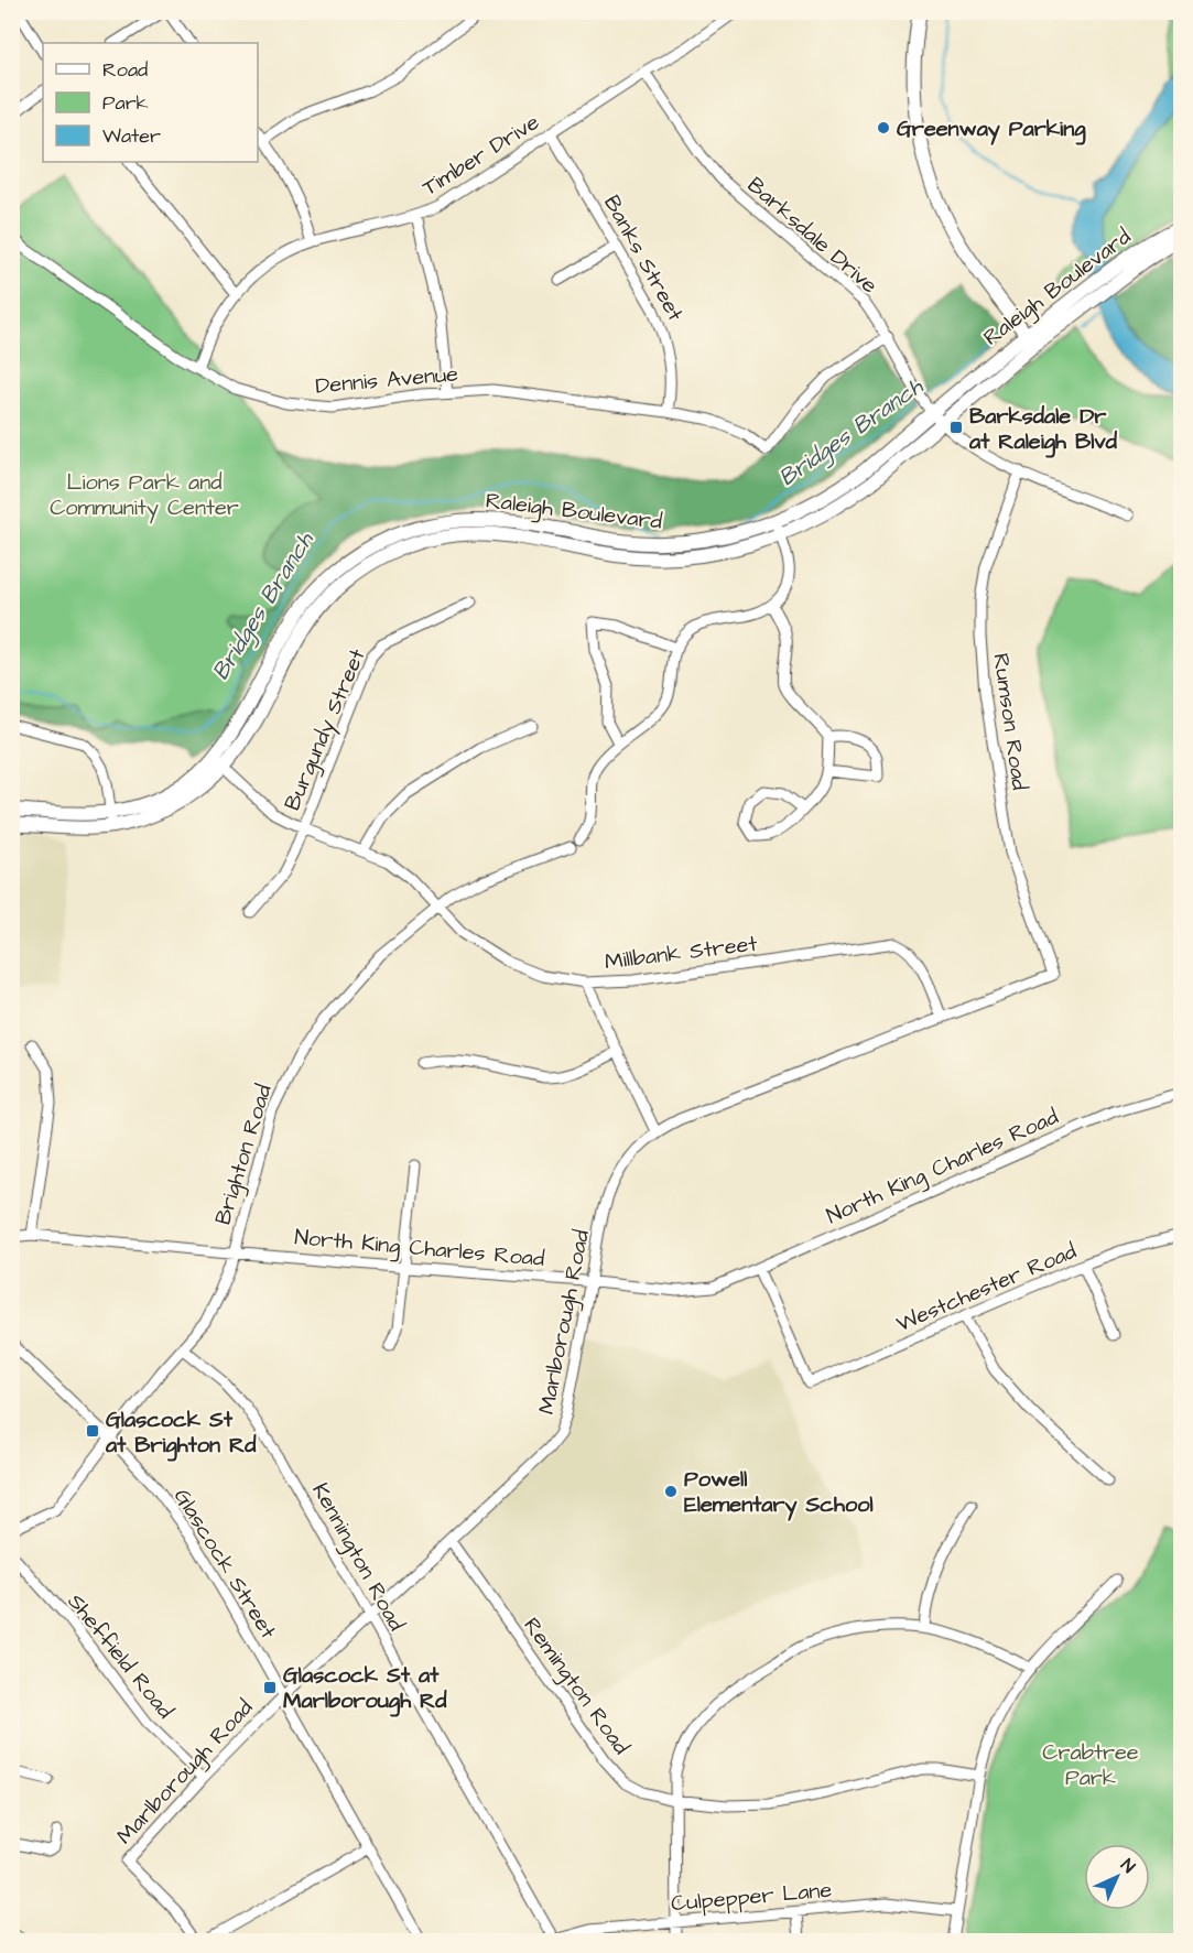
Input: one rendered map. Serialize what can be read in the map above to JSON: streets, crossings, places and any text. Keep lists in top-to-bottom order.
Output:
{
  "streets": {
    "main road": ["Raleigh Boulevard"],
    "street": [
      "Timber Drive",
      "Barksdale Drive",
      "Banks Street",
      "Dennis Avenue",
      "Rumson Road",
      "Burgundy Street",
      "Millbank Street",
      "Brighton Road",
      "North King Charles Road",
      "Westchester Road",
      "Marlborough Road",
      "Kennington Road",
      "Glascock Street",
      "Sheffield Road",
      "Remington Road",
      "Culpepper Lane"
    ]
  },
  "crossings": [
    ["Timber Drive", "Barksdale Drive"],
    ["Timber Drive", "Banks Street"],
    ["Timber Drive", "Dennis Avenue"],
    ["Barksdale Drive", "Raleigh Boulevard"],
    ["Barksdale Drive", "Dennis Avenue"],
    ["Barksdale Drive", "Rumson Road"],
    ["Banks Street", "Dennis Avenue"],
    ["Raleigh Boulevard", "Millbank Street"],
    ["Rumson Road", "Marlborough Road"],
    ["Burgundy Street", "Millbank Street"],
    ["Millbank Street", "Brighton Road"],
    ["Millbank Street", "Marlborough Road"],
    ["Brighton Road", "North King Charles Road"],
    ["Brighton Road", "Kennington Road"],
    ["Brighton Road", "Glascock Street"],
    ["North King Charles Road", "Westchester Road"],
    ["North King Charles Road", "Marlborough Road"],
    ["Marlborough Road", "Kennington Road"],
    ["Marlborough Road", "Glascock Street"],
    ["Marlborough Road", "Sheffield Road"],
    ["Marlborough Road", "Remington Road"],
    ["Kennington Road", "Culpepper Lane"]
  ],
  "water": ["Bridges Branch"],
  "parks": ["Lions Park and Community Center", "Crabtree Park"],
  "places": {
    "other": ["Greenway Parking", "Powell Elementary School"],
    "transit": ["Barksdale Dr at Raleigh Blvd", "Glascock St at Brighton Rd", "Glascock St at Marlborough Rd"]
  },
  "legend": ["Road", "Park", "Water"],
  "north": "top right"
}
